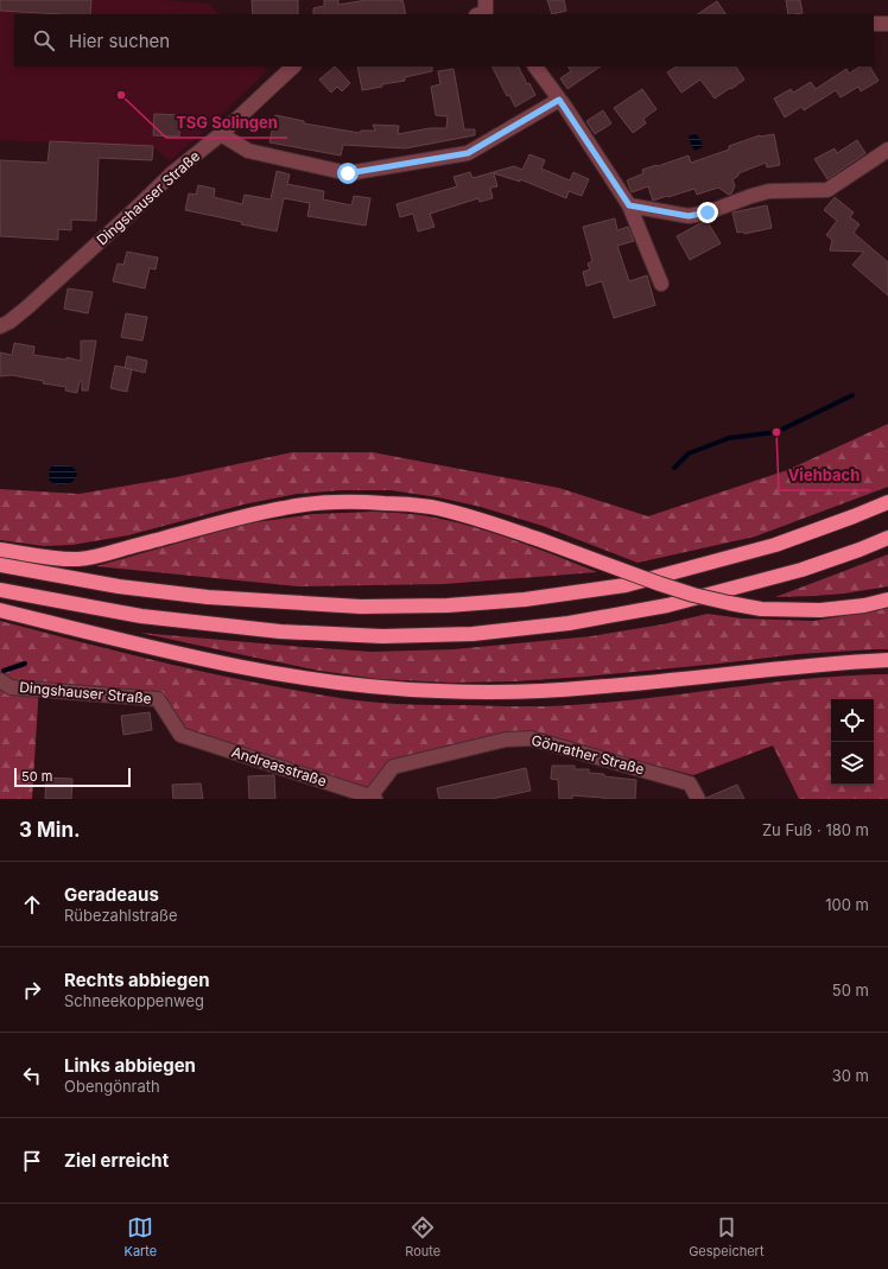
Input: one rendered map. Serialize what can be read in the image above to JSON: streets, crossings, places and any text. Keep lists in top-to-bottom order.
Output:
{
  "streets": {
    "street": ["Dingshauser Straße", "Gönrather Straße", "Andreasstraße"]
  },
  "crossings": [
    ["Dingshauser Straße", "Andreasstraße"],
    ["Gönrather Straße", "Andreasstraße"]
  ],
  "places": ["TSG Solingen", "Viehbach"],
  "scale_bar": "50 m",
  "page": {
    "search": "Hier suchen",
    "scale": "50 m",
    "heading": ["3 Min.", "Zu Fuß · 180 m"],
    "list": [
      ["Geradeaus", "Rübezahlstraße", "100 m"],
      ["Rechts abbiegen", "Schneekoppenweg", "50 m"],
      ["Links abbiegen", "Obengönrath", "30 m"],
      "Ziel erreicht"
    ],
    "nav": ["Karte", "Route", "Gespeichert"]
  }
}
